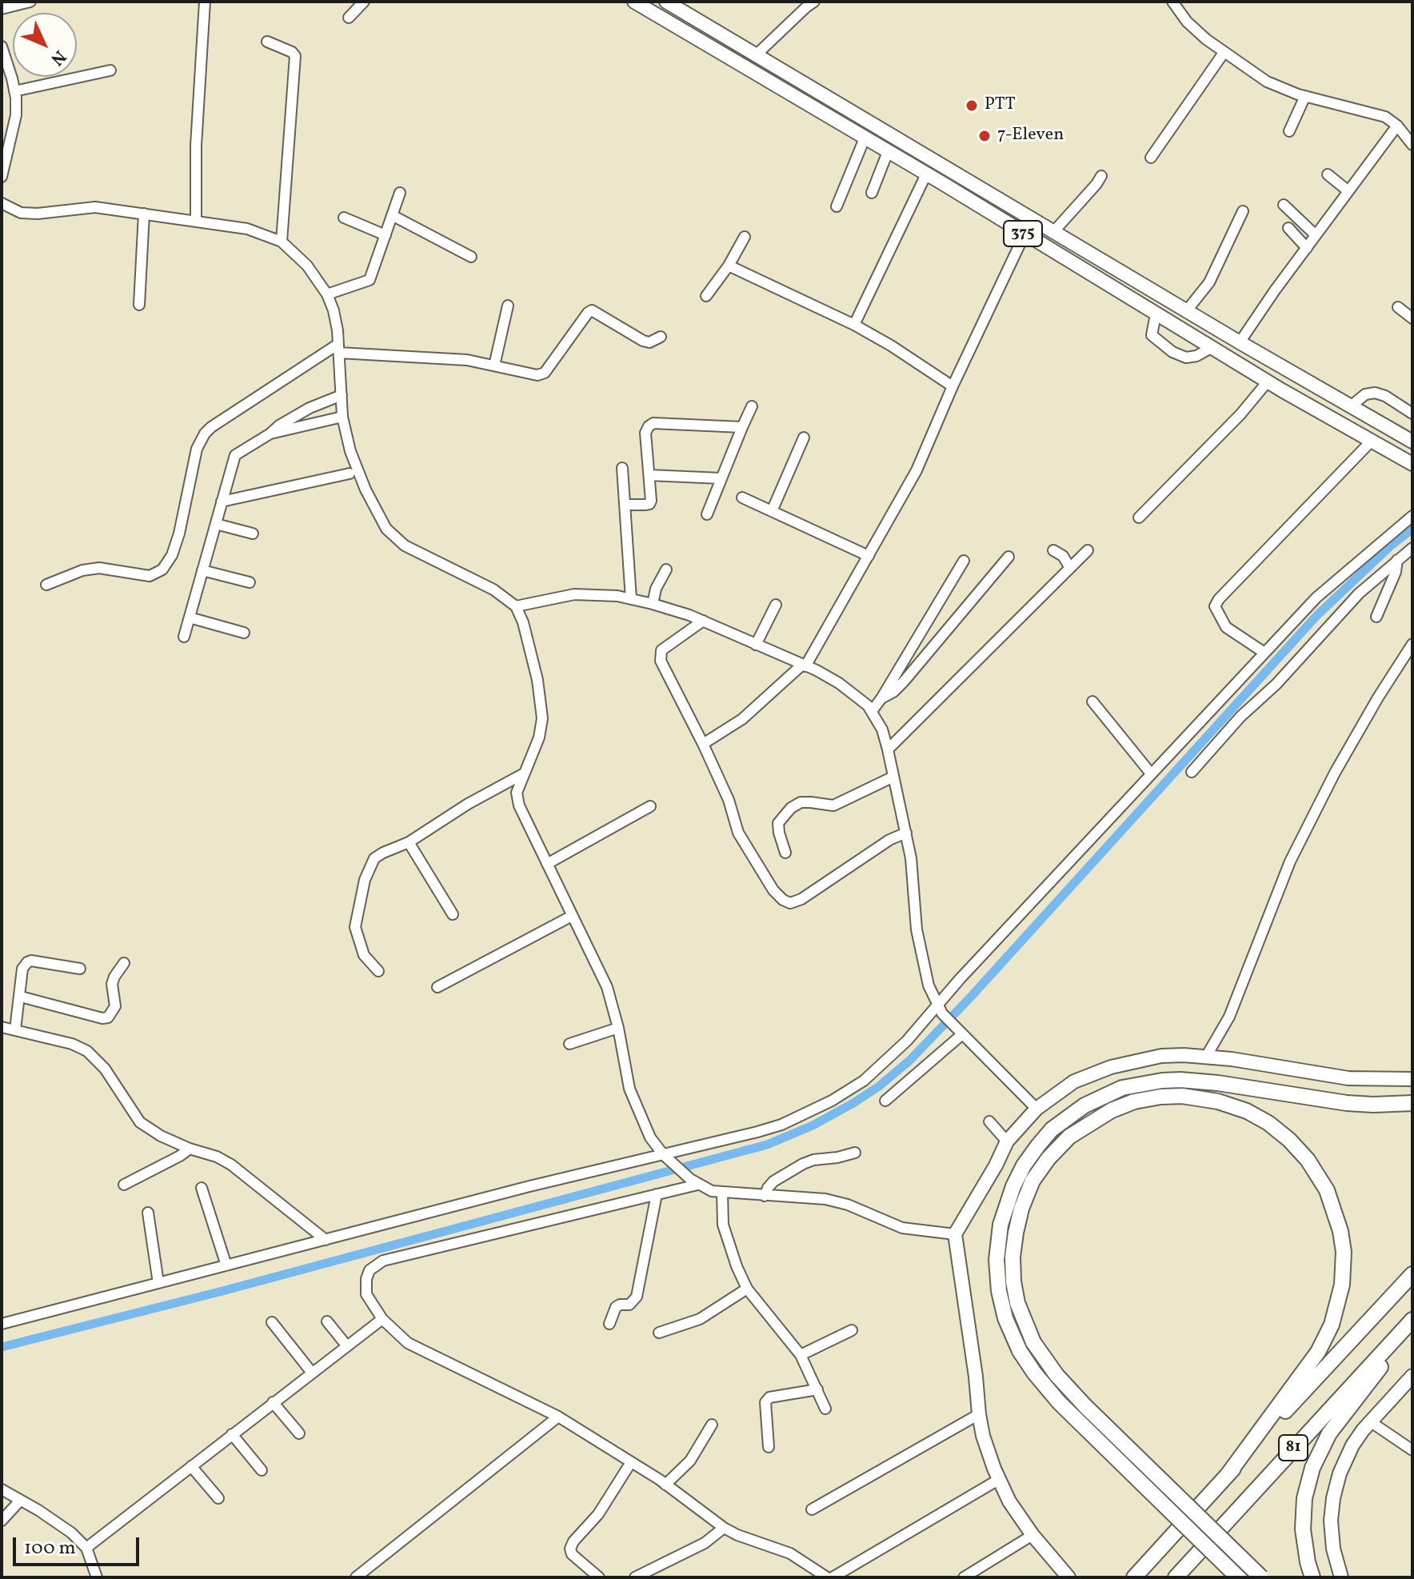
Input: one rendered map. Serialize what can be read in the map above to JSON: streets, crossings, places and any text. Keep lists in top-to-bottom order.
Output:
{
  "streets": {
    "highway": ["81"],
    "main road": ["375"]
  },
  "places": ["PTT", "7-Eleven"],
  "scale_bar": "100 m",
  "north": "bottom right"
}
